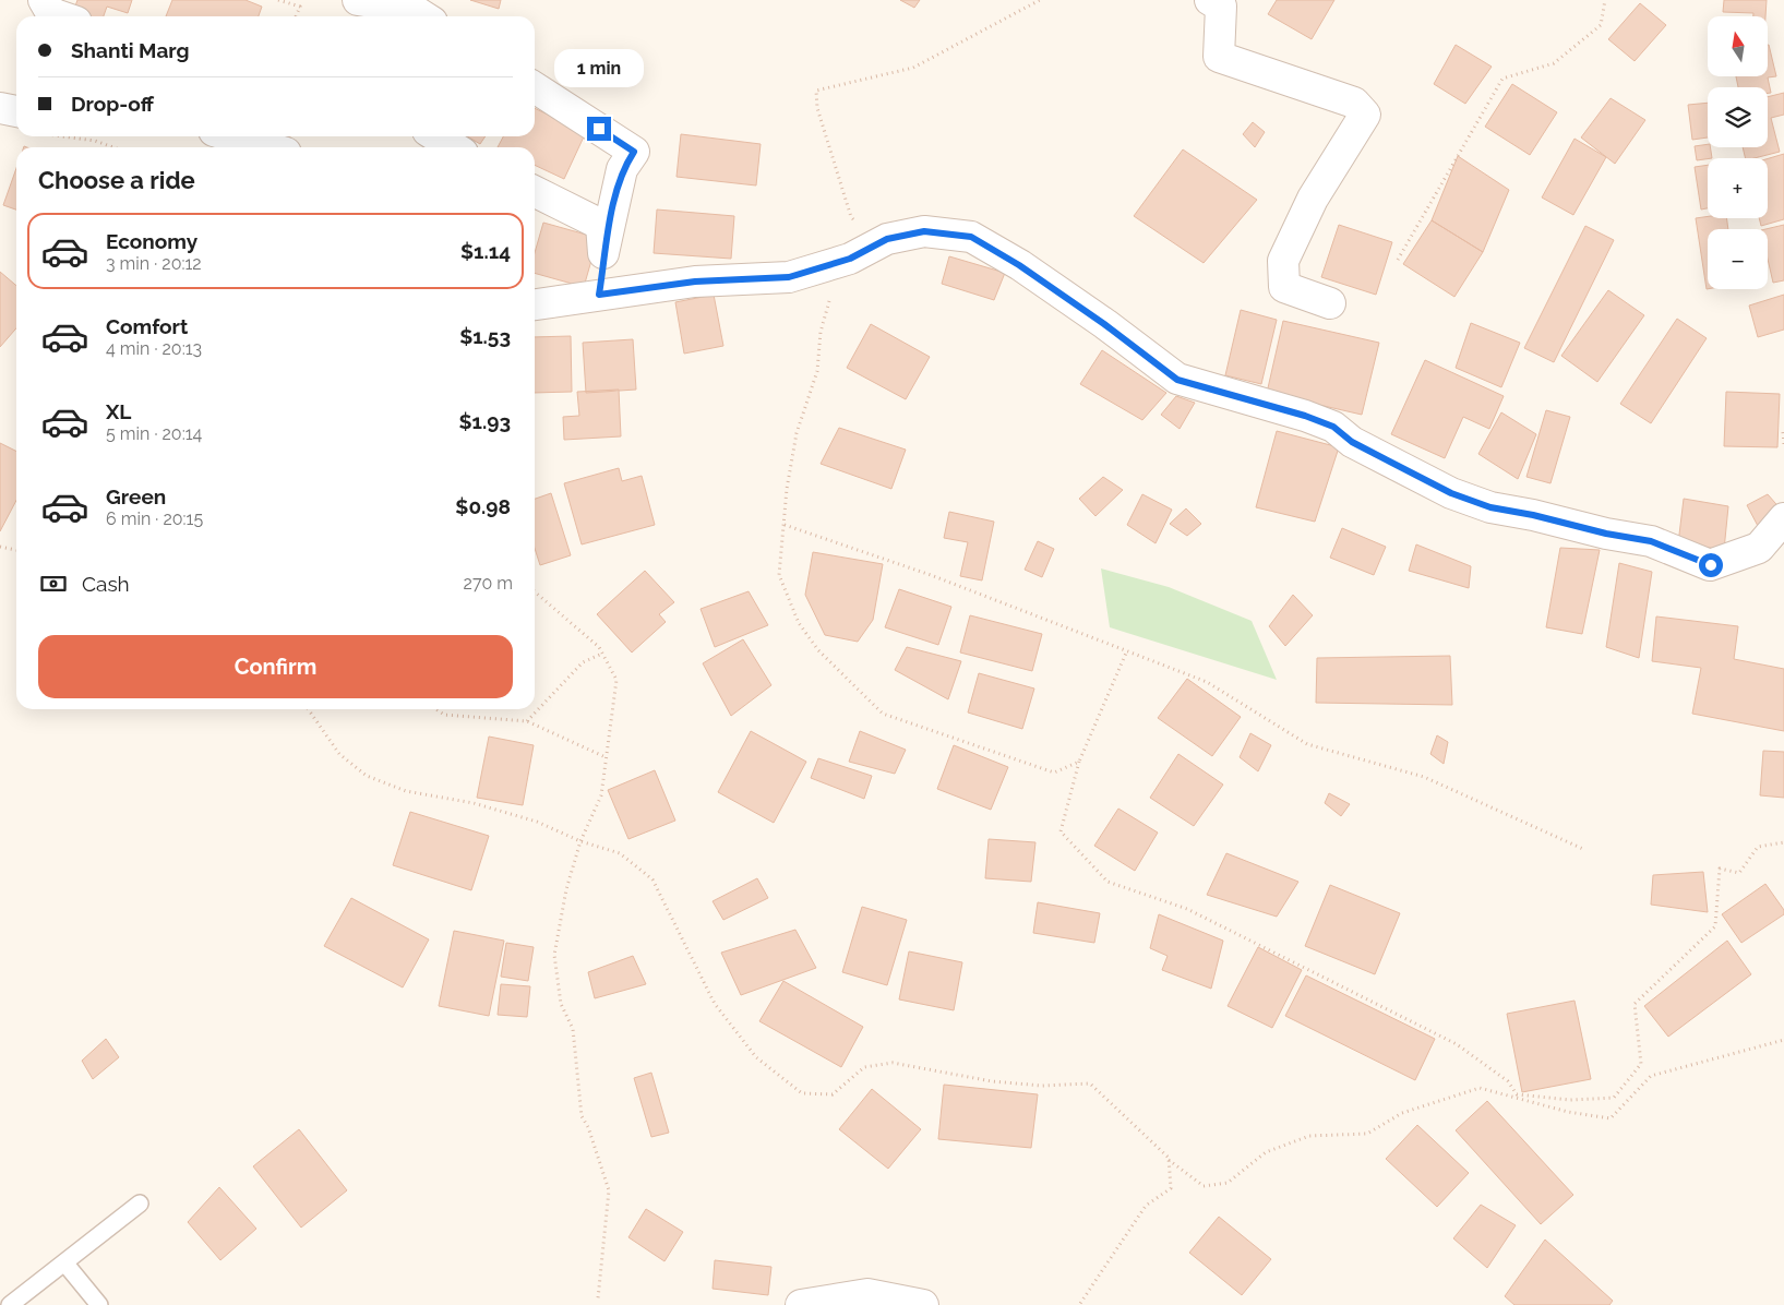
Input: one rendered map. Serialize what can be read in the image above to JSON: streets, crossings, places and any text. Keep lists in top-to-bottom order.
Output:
{
  "north": "top",
  "page": {
    "map_buttons": ["+", "−"],
    "banner": ["Shanti Marg", "Drop-off"],
    "bubble": "1 min",
    "heading": "Choose a ride",
    "list": [
      {
        "name": "Economy",
        "note": "3 min · 20:12",
        "value": "$1.14"
      },
      {
        "name": "Comfort",
        "note": "4 min · 20:13",
        "value": "$1.53"
      },
      {
        "name": "XL",
        "note": "5 min · 20:14",
        "value": "$1.93"
      },
      {
        "name": "Green",
        "note": "6 min · 20:15",
        "value": "$0.98"
      }
    ],
    "pay": ["Cash", "270 m"],
    "buttons": "Confirm"
  }
}
